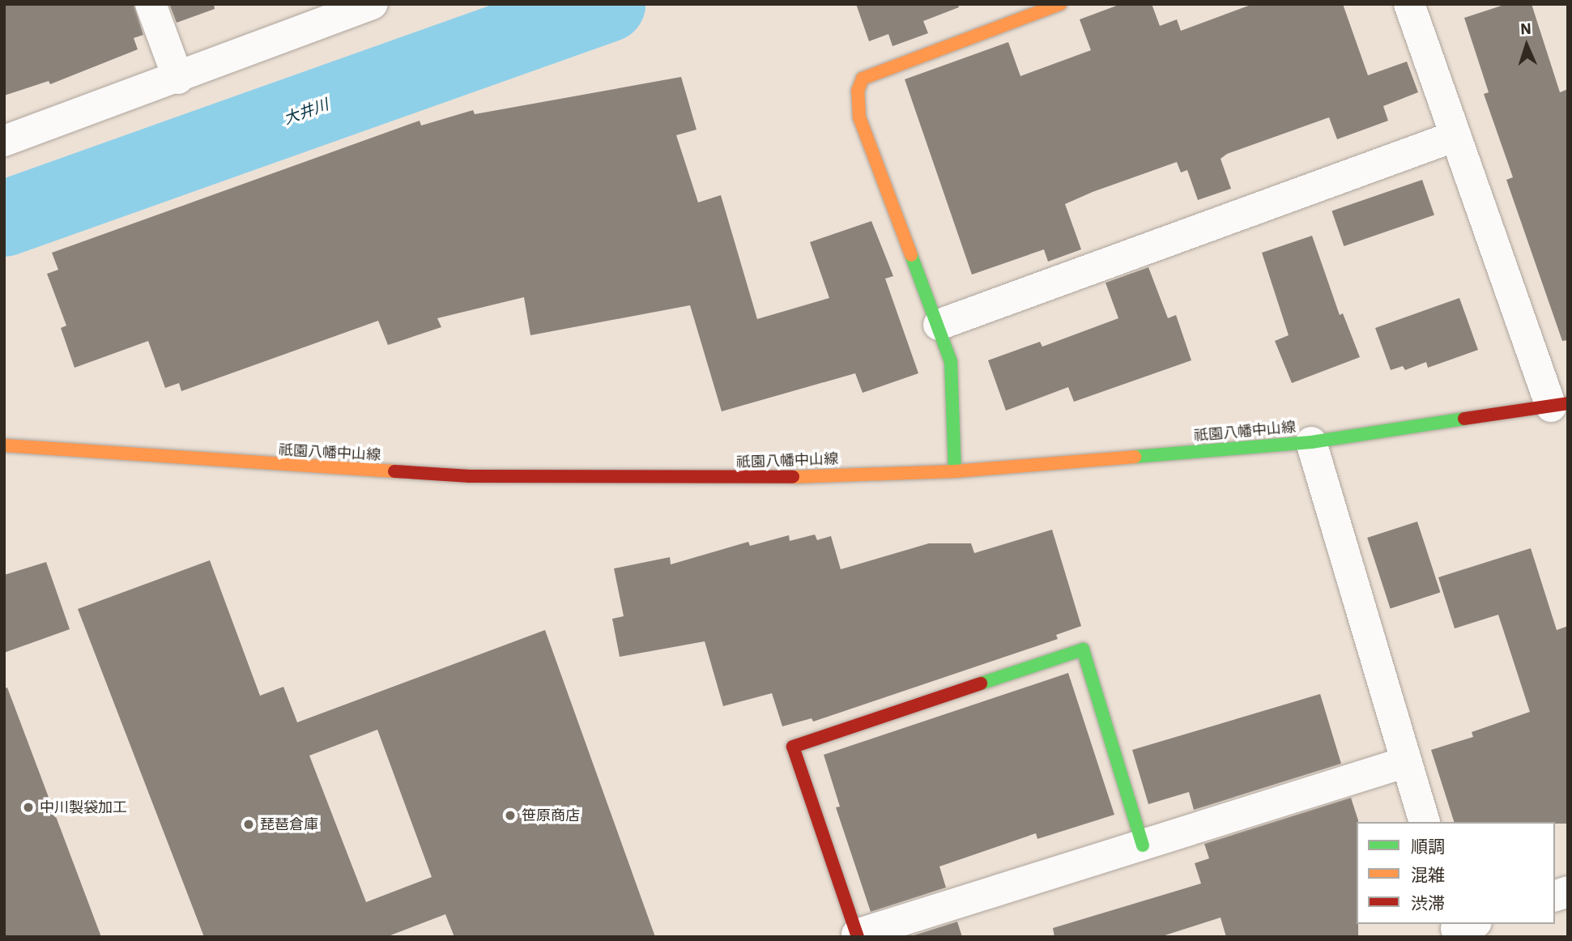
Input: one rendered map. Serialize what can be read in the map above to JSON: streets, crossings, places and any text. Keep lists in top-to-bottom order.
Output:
{
  "streets": {
    "main road": ["祇園八幡中山線"]
  },
  "water": ["大井川"],
  "places": ["中川製袋加工", "笹原商店", "琵琶倉庫"],
  "legend": ["順調", "混雑", "渋滞"],
  "north": "top"
}
